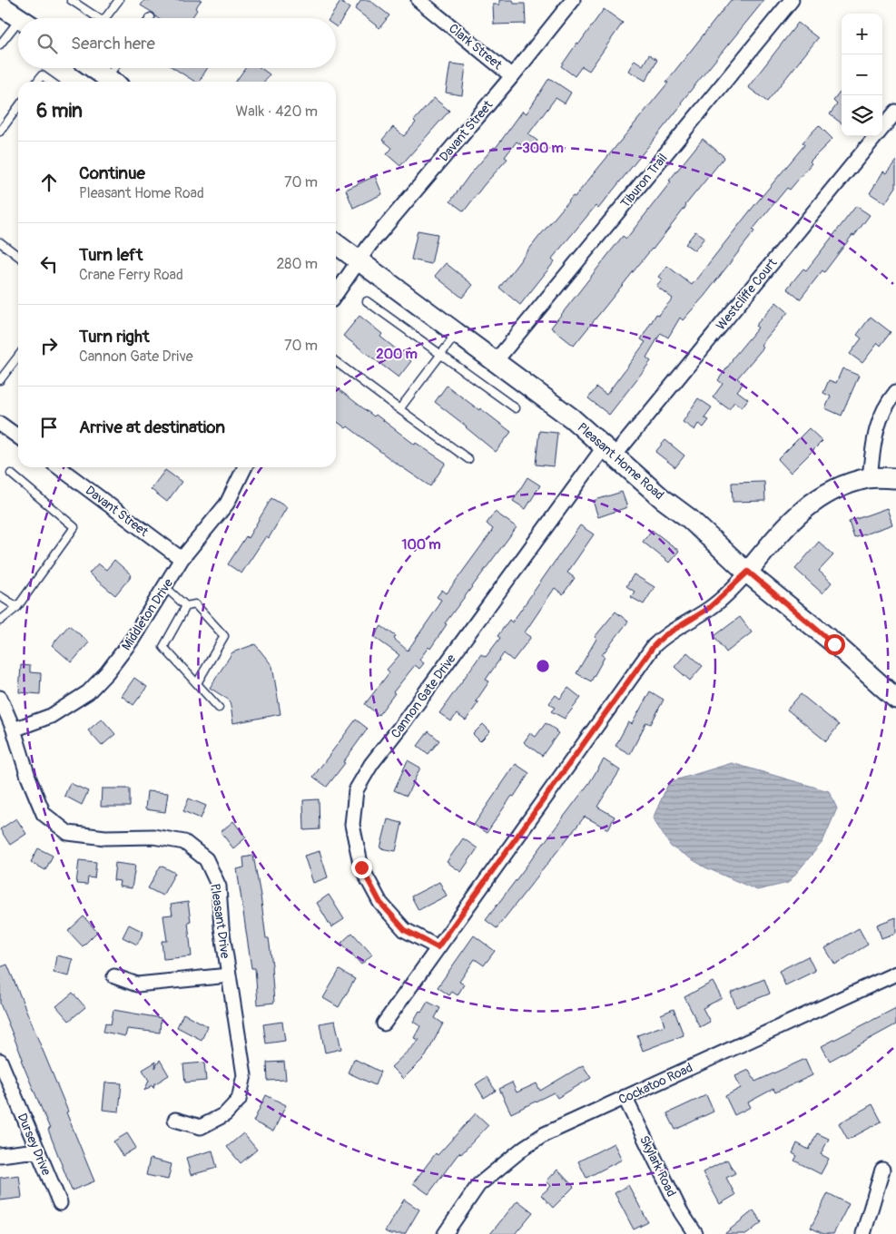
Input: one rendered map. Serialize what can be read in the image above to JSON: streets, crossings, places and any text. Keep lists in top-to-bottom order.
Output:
{
  "streets": {
    "main road": ["Pleasant Home Road"],
    "street": [
      "Clark Street",
      "Davant Street",
      "Tiburon Trail",
      "Westcliffe Court",
      "Middleton Drive",
      "Cannon Gate Drive",
      "Pleasant Drive",
      "Cockatoo Road",
      "Dursey Drive",
      "Skylark Road"
    ]
  },
  "crossings": [
    ["Clark Street", "Davant Street"],
    ["Davant Street", "Pleasant Home Road"],
    ["Davant Street", "Middleton Drive"],
    ["Tiburon Trail", "Pleasant Home Road"],
    ["Westcliffe Court", "Pleasant Home Road"],
    ["Westcliffe Court", "Cannon Gate Drive"],
    ["Pleasant Home Road", "Cannon Gate Drive"],
    ["Middleton Drive", "Pleasant Drive"],
    ["Cockatoo Road", "Skylark Road"]
  ],
  "page": {
    "map_buttons": ["+", "−"],
    "search": "Search here",
    "heading": ["6 min", "Walk · 420 m"],
    "list": [
      ["Continue", "Pleasant Home Road", "70 m"],
      ["Turn left", "Crane Ferry Road", "280 m"],
      ["Turn right", "Cannon Gate Drive", "70 m"],
      "Arrive at destination"
    ]
  },
  "rings": ["300 m", "200 m", "100 m"]
}
